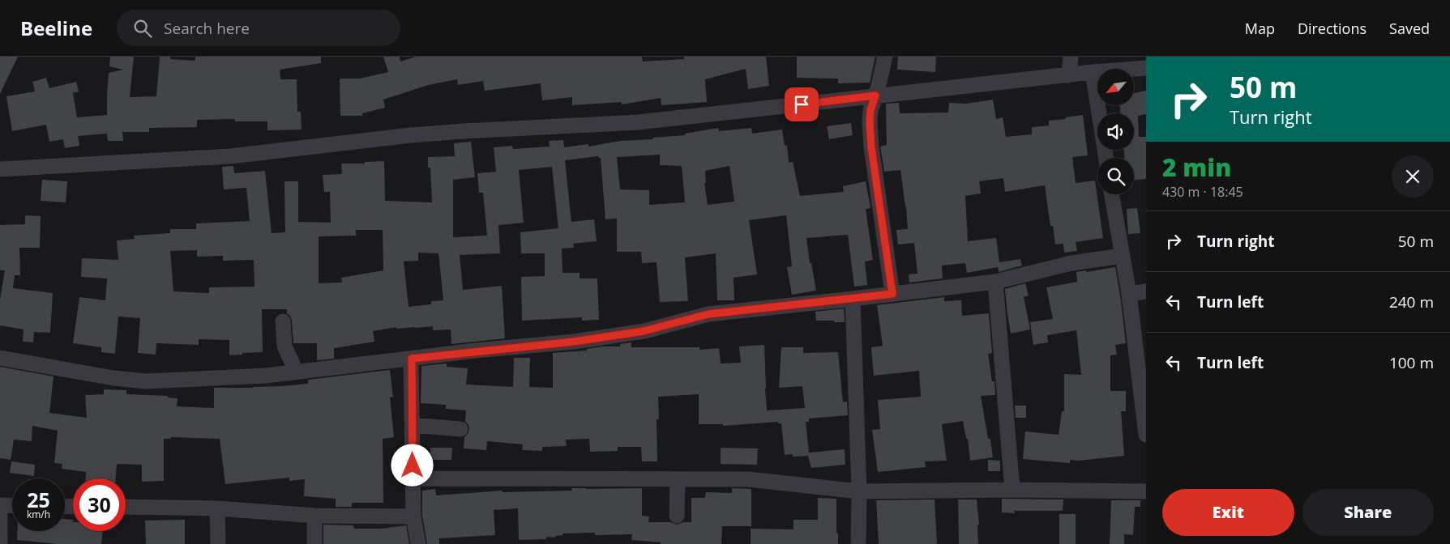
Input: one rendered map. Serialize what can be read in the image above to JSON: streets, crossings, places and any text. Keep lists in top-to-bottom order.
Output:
{
  "north": "bottom left",
  "page": {
    "header": "Beeline",
    "search": "Search here",
    "nav": ["Map", "Directions", "Saved"],
    "turn": ["50 m", "Turn right"],
    "heading": ["2 min", "430 m · 18:45"],
    "list": [
      {
        "name": "Turn right",
        "value": "50 m"
      },
      {
        "name": "Turn left",
        "value": "240 m"
      },
      {
        "name": "Turn left",
        "value": "100 m"
      }
    ],
    "speed": "25 km/h",
    "limit": "30",
    "buttons": ["Exit", "Share"]
  }
}
